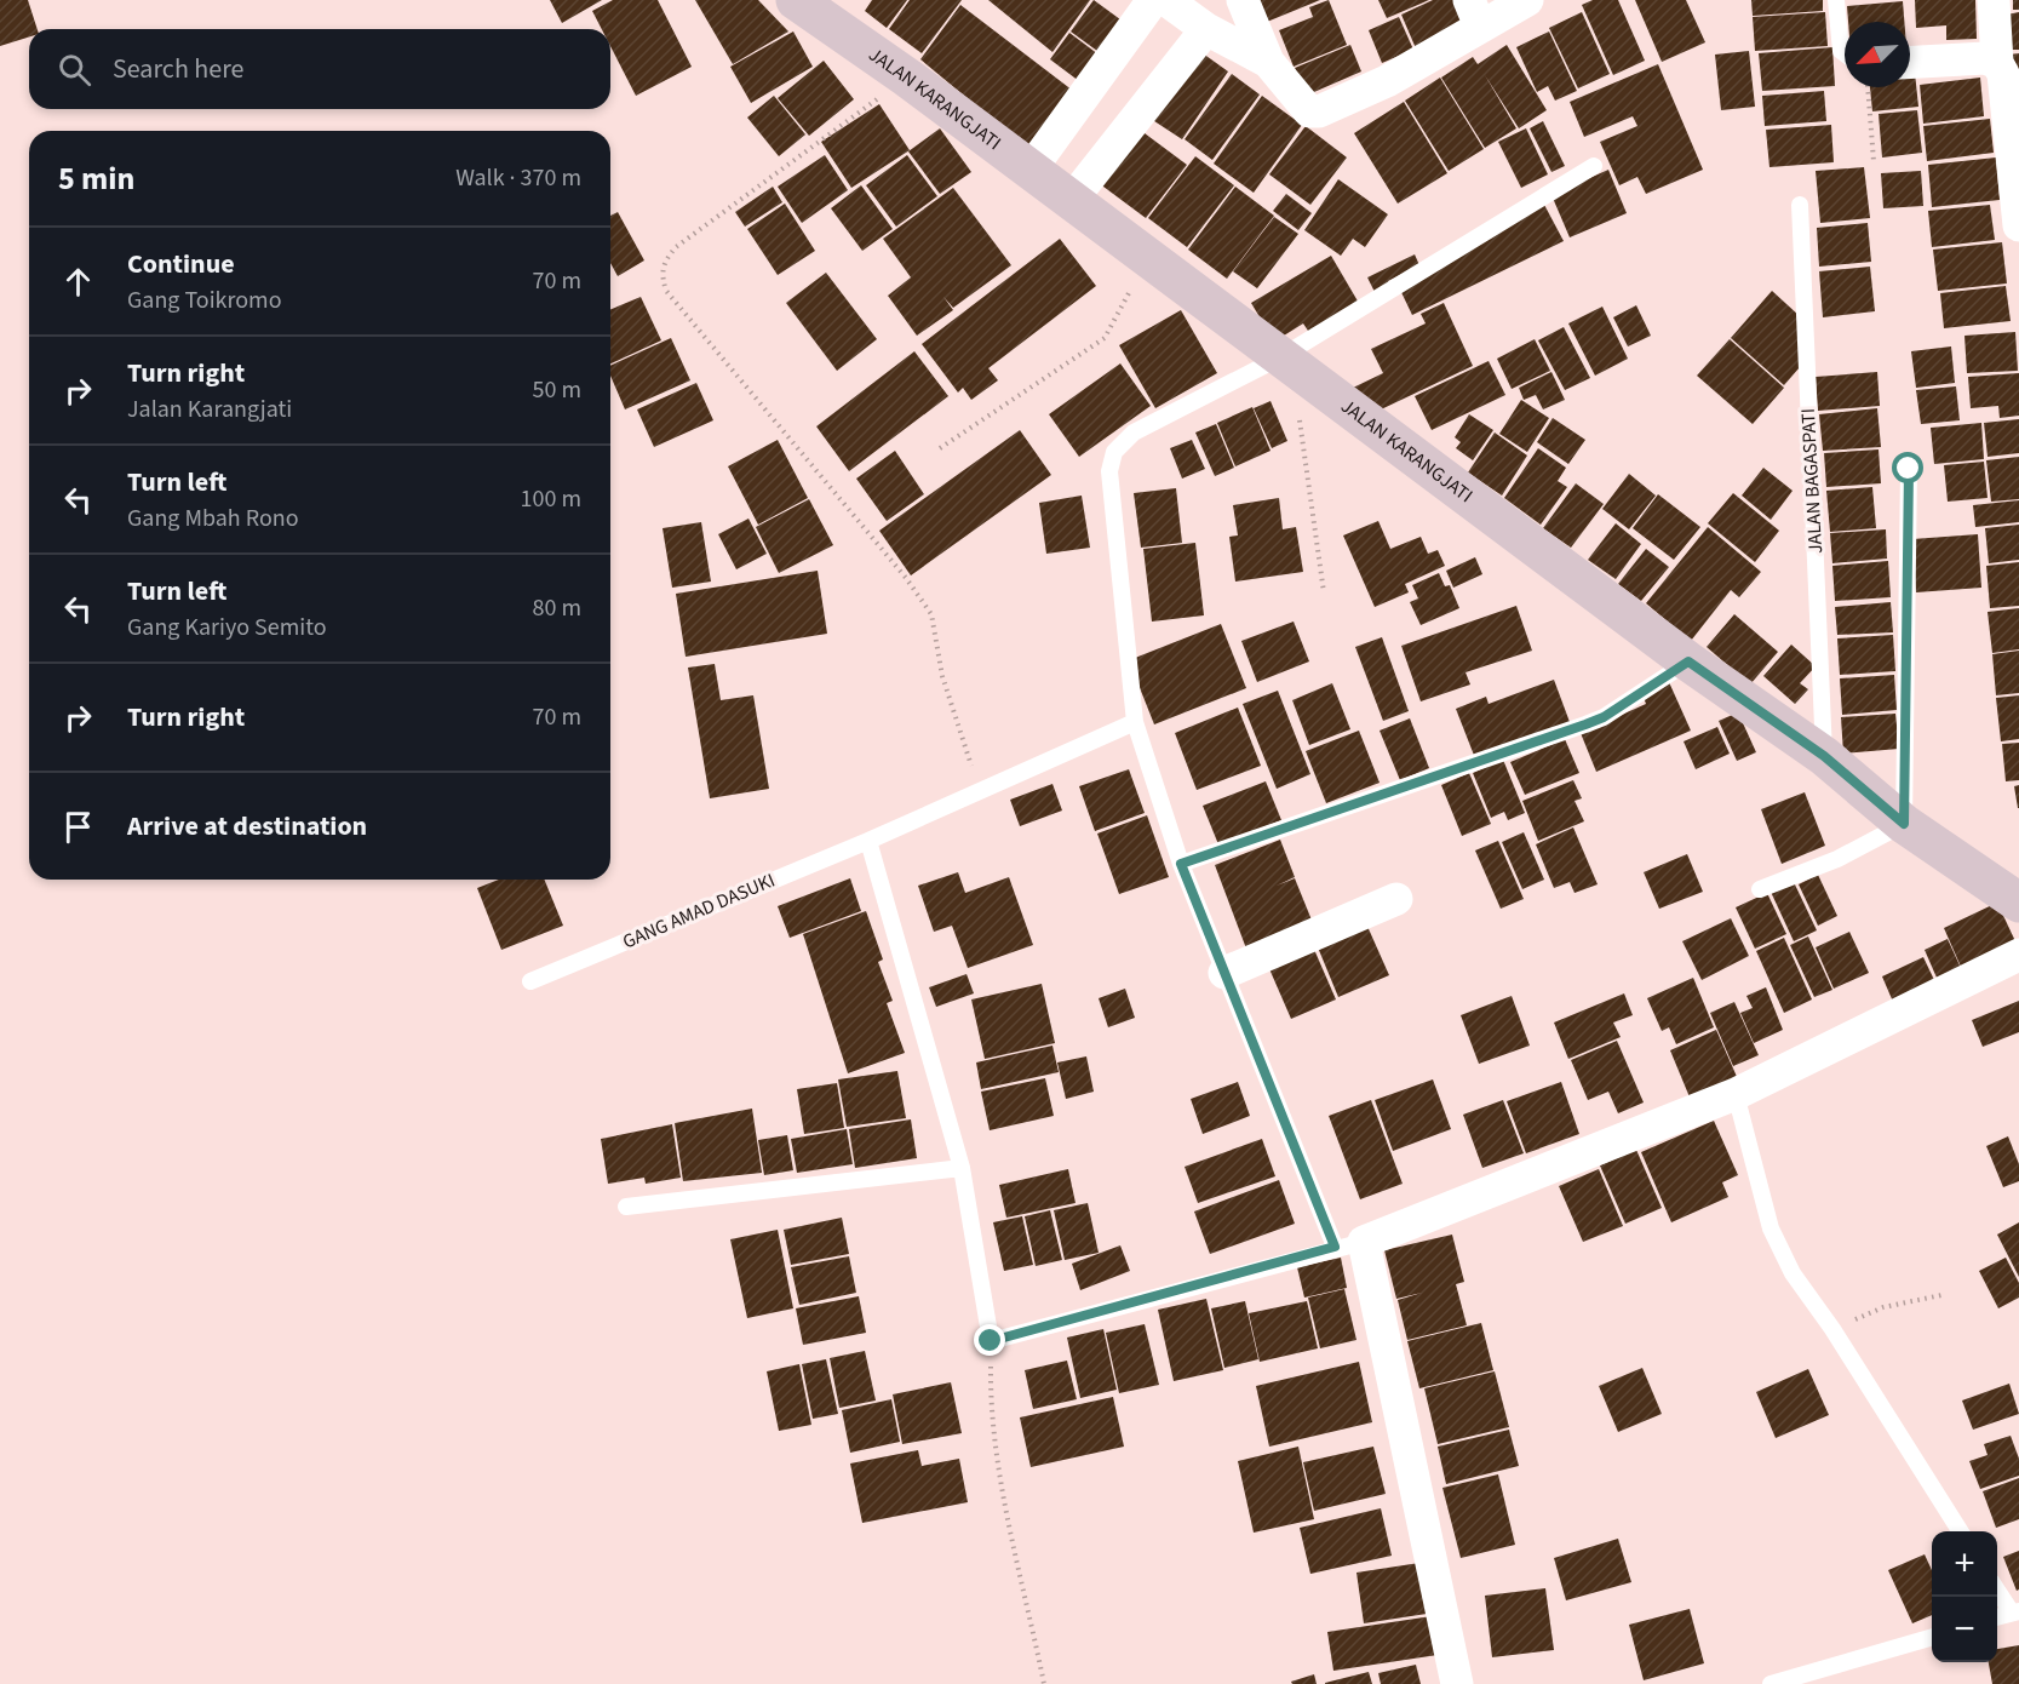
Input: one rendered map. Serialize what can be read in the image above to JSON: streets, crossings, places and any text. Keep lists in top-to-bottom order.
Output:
{
  "streets": {
    "street": ["JALAN KARANGJATI"],
    "lane": ["JALAN BAGASPATI", "GANG AMAD DASUKI"]
  },
  "crossings": [
    ["JALAN KARANGJATI", "JALAN BAGASPATI"]
  ],
  "north": "bottom left",
  "page": {
    "search": "Search here",
    "heading": ["5 min", "Walk · 370 m"],
    "list": [
      ["Continue", "Gang Toikromo", "70 m"],
      ["Turn right", "Jalan Karangjati", "50 m"],
      ["Turn left", "Gang Mbah Rono", "100 m"],
      ["Turn left", "Gang Kariyo Semito", "80 m"],
      ["Turn right", "70 m"],
      "Arrive at destination"
    ],
    "map_buttons": ["+", "−"]
  }
}
